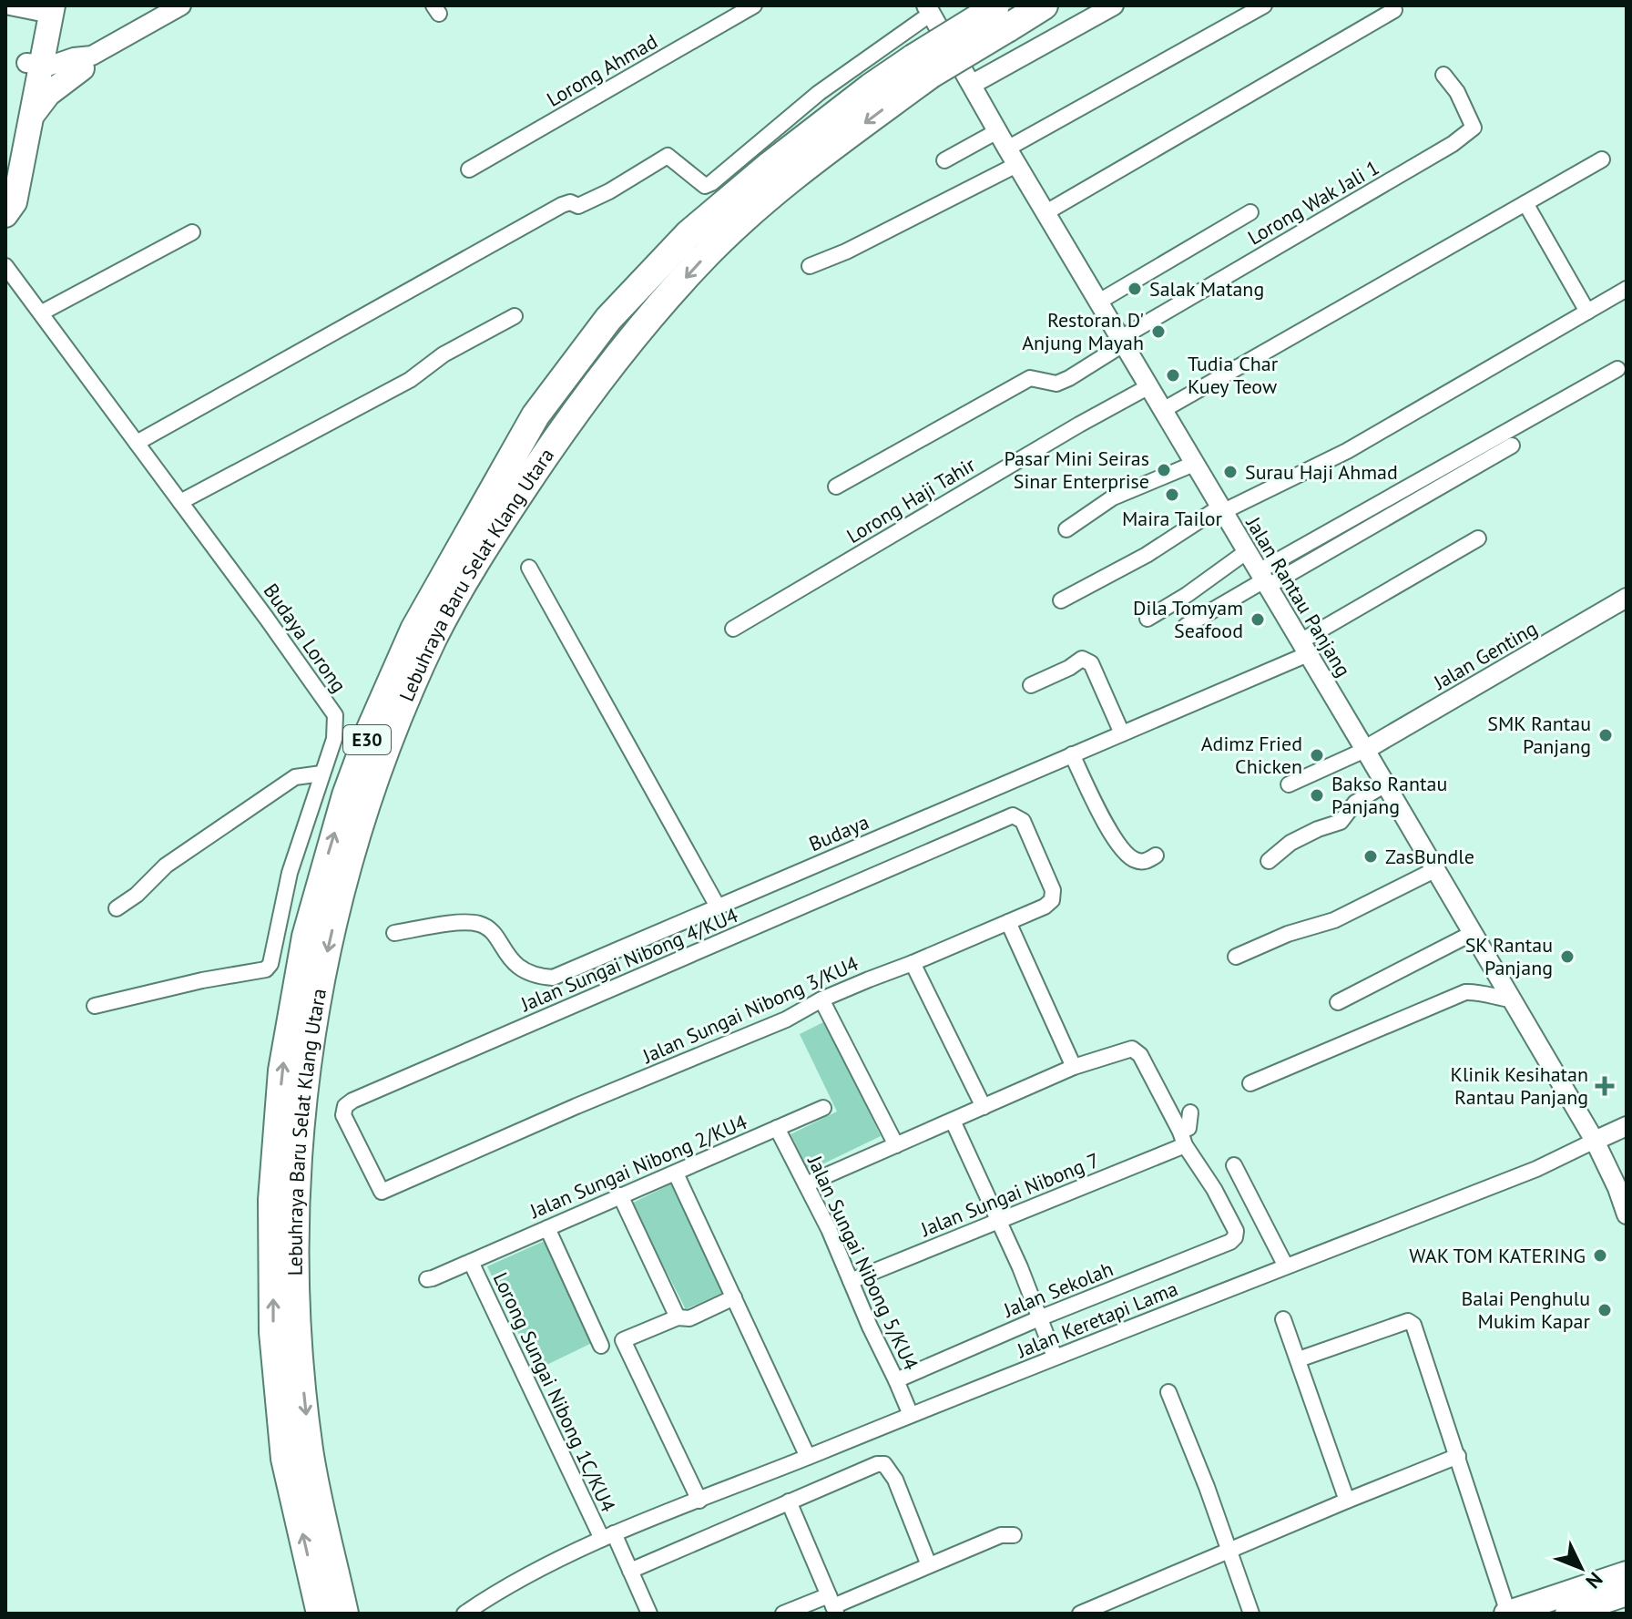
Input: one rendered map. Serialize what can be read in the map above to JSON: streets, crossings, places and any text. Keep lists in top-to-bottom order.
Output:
{
  "streets": {
    "highway": ["Lebuhraya Baru Selat Klang Utara", "E30"],
    "street": [
      "Lorong Ahmad",
      "Lorong Wak Jali 1",
      "Lorong Haji Tahir",
      "Jalan Rantau Panjang",
      "Budaya Lorong",
      "Jalan Genting",
      "Budaya",
      "Jalan Sungai Nibong 4/KU4",
      "Jalan Sungai Nibong 3/KU4",
      "Jalan Sungai Nibong 2/KU4",
      "Jalan Sungai Nibong 7",
      "Jalan Sungai Nibong 5/KU4",
      "Jalan Sekolah",
      "Jalan Keretapi Lama",
      "Lorong Sungai Nibong 1C/KU4"
    ]
  },
  "crossings": [
    ["Lorong Wak Jali 1", "Jalan Rantau Panjang"],
    ["Lorong Haji Tahir", "Jalan Rantau Panjang"],
    ["Jalan Rantau Panjang", "Jalan Genting"],
    ["Jalan Rantau Panjang", "Budaya"],
    ["Jalan Rantau Panjang", "Jalan Keretapi Lama"],
    ["Jalan Sungai Nibong 4/KU4", "Jalan Sungai Nibong 3/KU4"],
    ["Jalan Sungai Nibong 2/KU4", "Jalan Sungai Nibong 5/KU4"],
    ["Jalan Sungai Nibong 2/KU4", "Lorong Sungai Nibong 1C/KU4"],
    ["Jalan Sungai Nibong 7", "Jalan Sungai Nibong 5/KU4"],
    ["Jalan Sungai Nibong 7", "Jalan Sekolah"],
    ["Jalan Sungai Nibong 5/KU4", "Jalan Sekolah"],
    ["Jalan Sungai Nibong 5/KU4", "Jalan Keretapi Lama"],
    ["Jalan Keretapi Lama", "Lorong Sungai Nibong 1C/KU4"]
  ],
  "places": {
    "other": [
      "Salak Matang",
      "Restoran D' Anjung Mayah",
      "Tudia Char Kuey Teow",
      "Pasar Mini Seiras Sinar Enterprise",
      "Surau Haji Ahmad",
      "Maira Tailor",
      "Dila Tomyam Seafood",
      "SMK Rantau Panjang",
      "Adimz Fried Chicken",
      "Bakso Rantau Panjang",
      "ZasBundle",
      "SK Rantau Panjang",
      "WAK TOM KATERING",
      "Balai Penghulu Mukim Kapar"
    ],
    "health": ["Klinik Kesihatan Rantau Panjang"]
  },
  "north": "bottom right"
}
